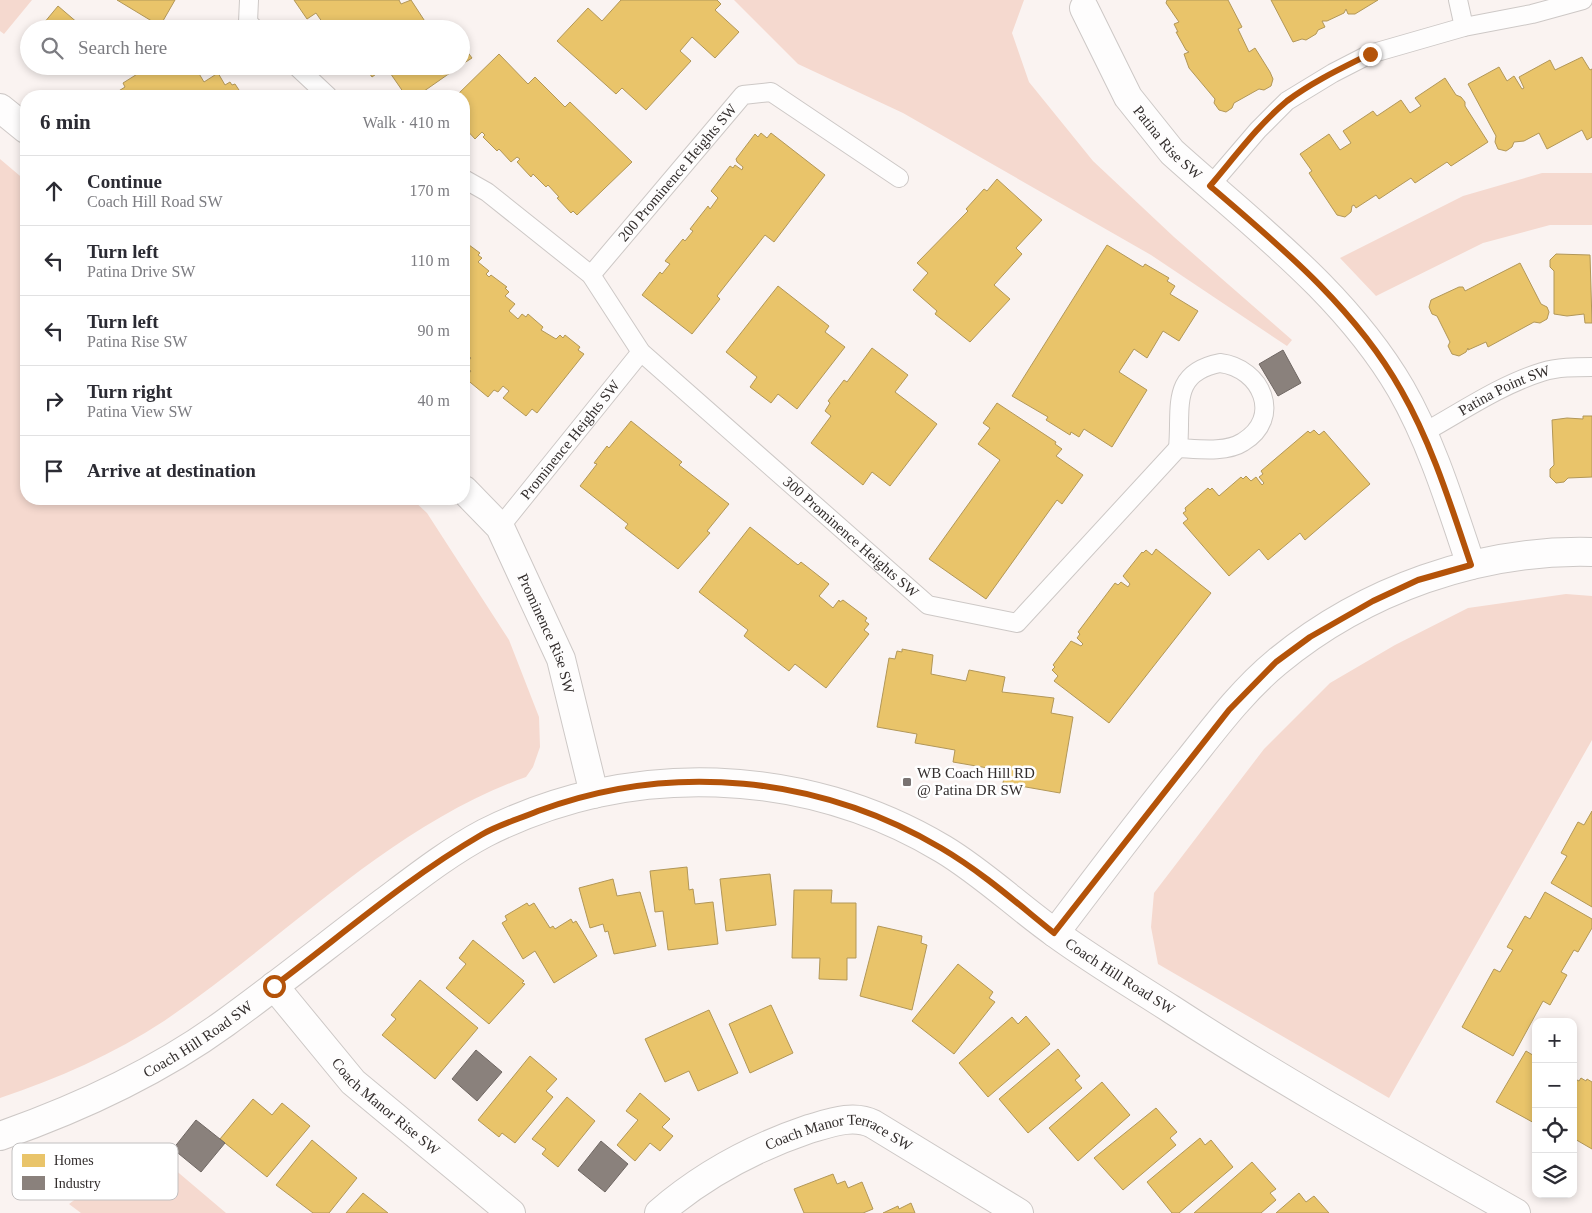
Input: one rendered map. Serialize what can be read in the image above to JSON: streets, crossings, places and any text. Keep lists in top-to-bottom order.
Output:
{
  "streets": {
    "street": [
      "Patina Rise SW",
      "Prominence Rise SW",
      "Coach Hill Road SW",
      "Coach Manor Rise SW",
      "Coach Manor Terrace SW"
    ],
    "lane": [
      "200 Prominence Heights SW",
      "Patina Point SW",
      "Prominence Heights SW",
      "300 Prominence Heights SW"
    ]
  },
  "crossings": [
    ["Patina Rise SW", "Patina Point SW"],
    ["Prominence Heights SW", "300 Prominence Heights SW"],
    ["Prominence Heights SW", "Prominence Rise SW"],
    ["Prominence Rise SW", "Coach Hill Road SW"],
    ["Coach Hill Road SW", "Coach Manor Rise SW"]
  ],
  "places": {
    "transit": ["WB Coach Hill RD @ Patina DR SW"]
  },
  "legend": ["Homes", "Industry"],
  "page": {
    "search": "Search here",
    "heading": ["6 min", "Walk · 410 m"],
    "list": [
      ["Continue", "Coach Hill Road SW", "170 m"],
      ["Turn left", "Patina Drive SW", "110 m"],
      ["Turn left", "Patina Rise SW", "90 m"],
      ["Turn right", "Patina View SW", "40 m"],
      "Arrive at destination"
    ],
    "map_buttons": ["+", "−"]
  }
}
